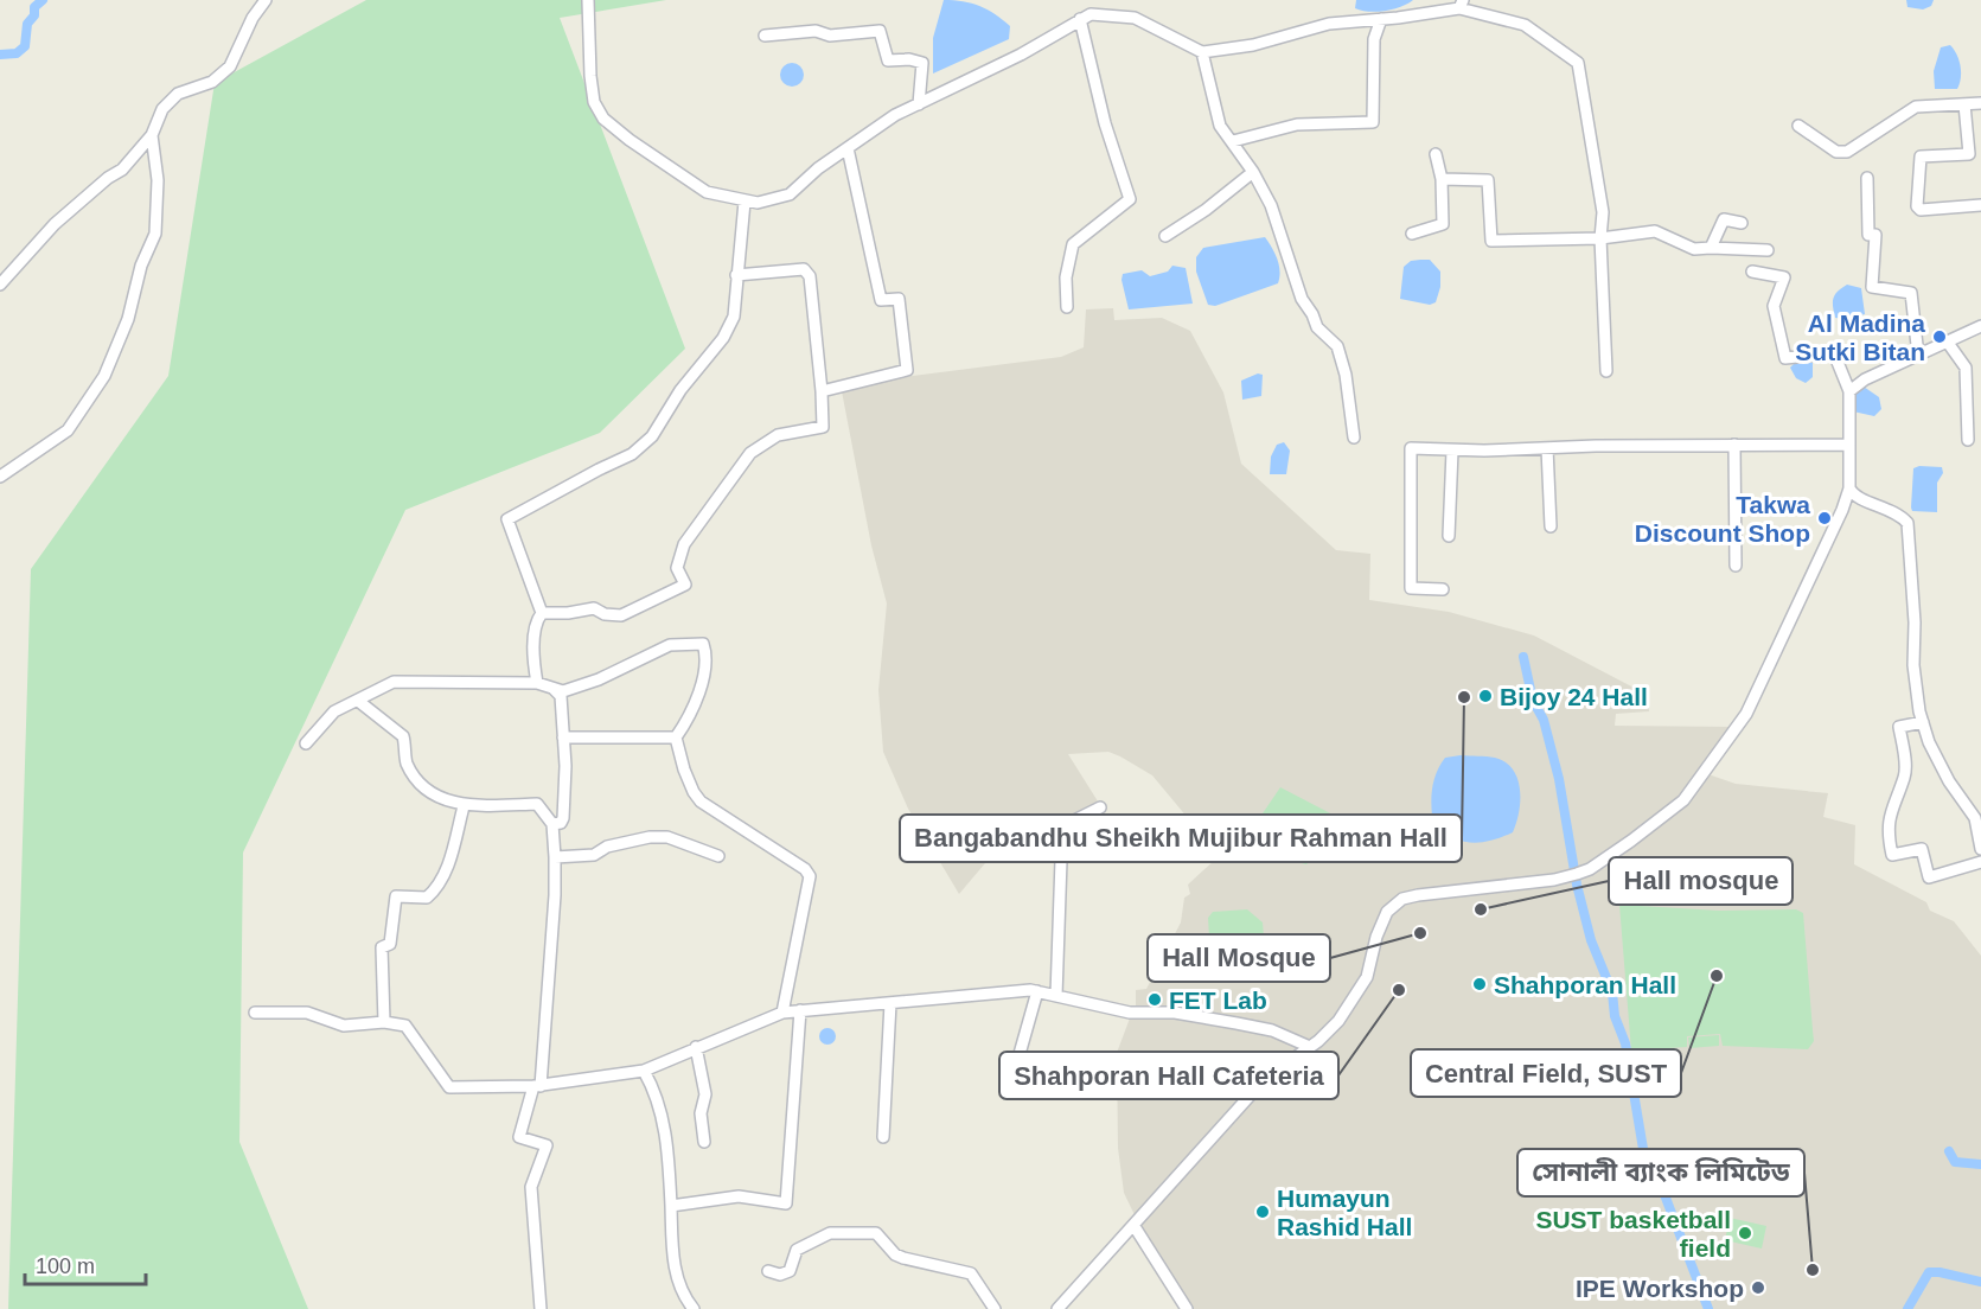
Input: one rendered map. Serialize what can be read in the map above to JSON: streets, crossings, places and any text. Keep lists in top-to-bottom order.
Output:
{
  "places": [
    "Al Madina Sutki Bitan",
    "Takwa Discount Shop",
    "Bijoy 24 Hall",
    "Bangabandhu Sheikh Mujibur Rahman Hall",
    "Hall mosque",
    "Hall Mosque",
    "Central Field, SUST",
    "Shahporan Hall",
    "Shahporan Hall Cafeteria",
    "FET Lab",
    "Humayun Rashid Hall",
    "SUST basketball field",
    "সোনালী ব্যাংক লিমিটেড",
    "IPE Workshop"
  ],
  "scale_bar": "100 m"
}
